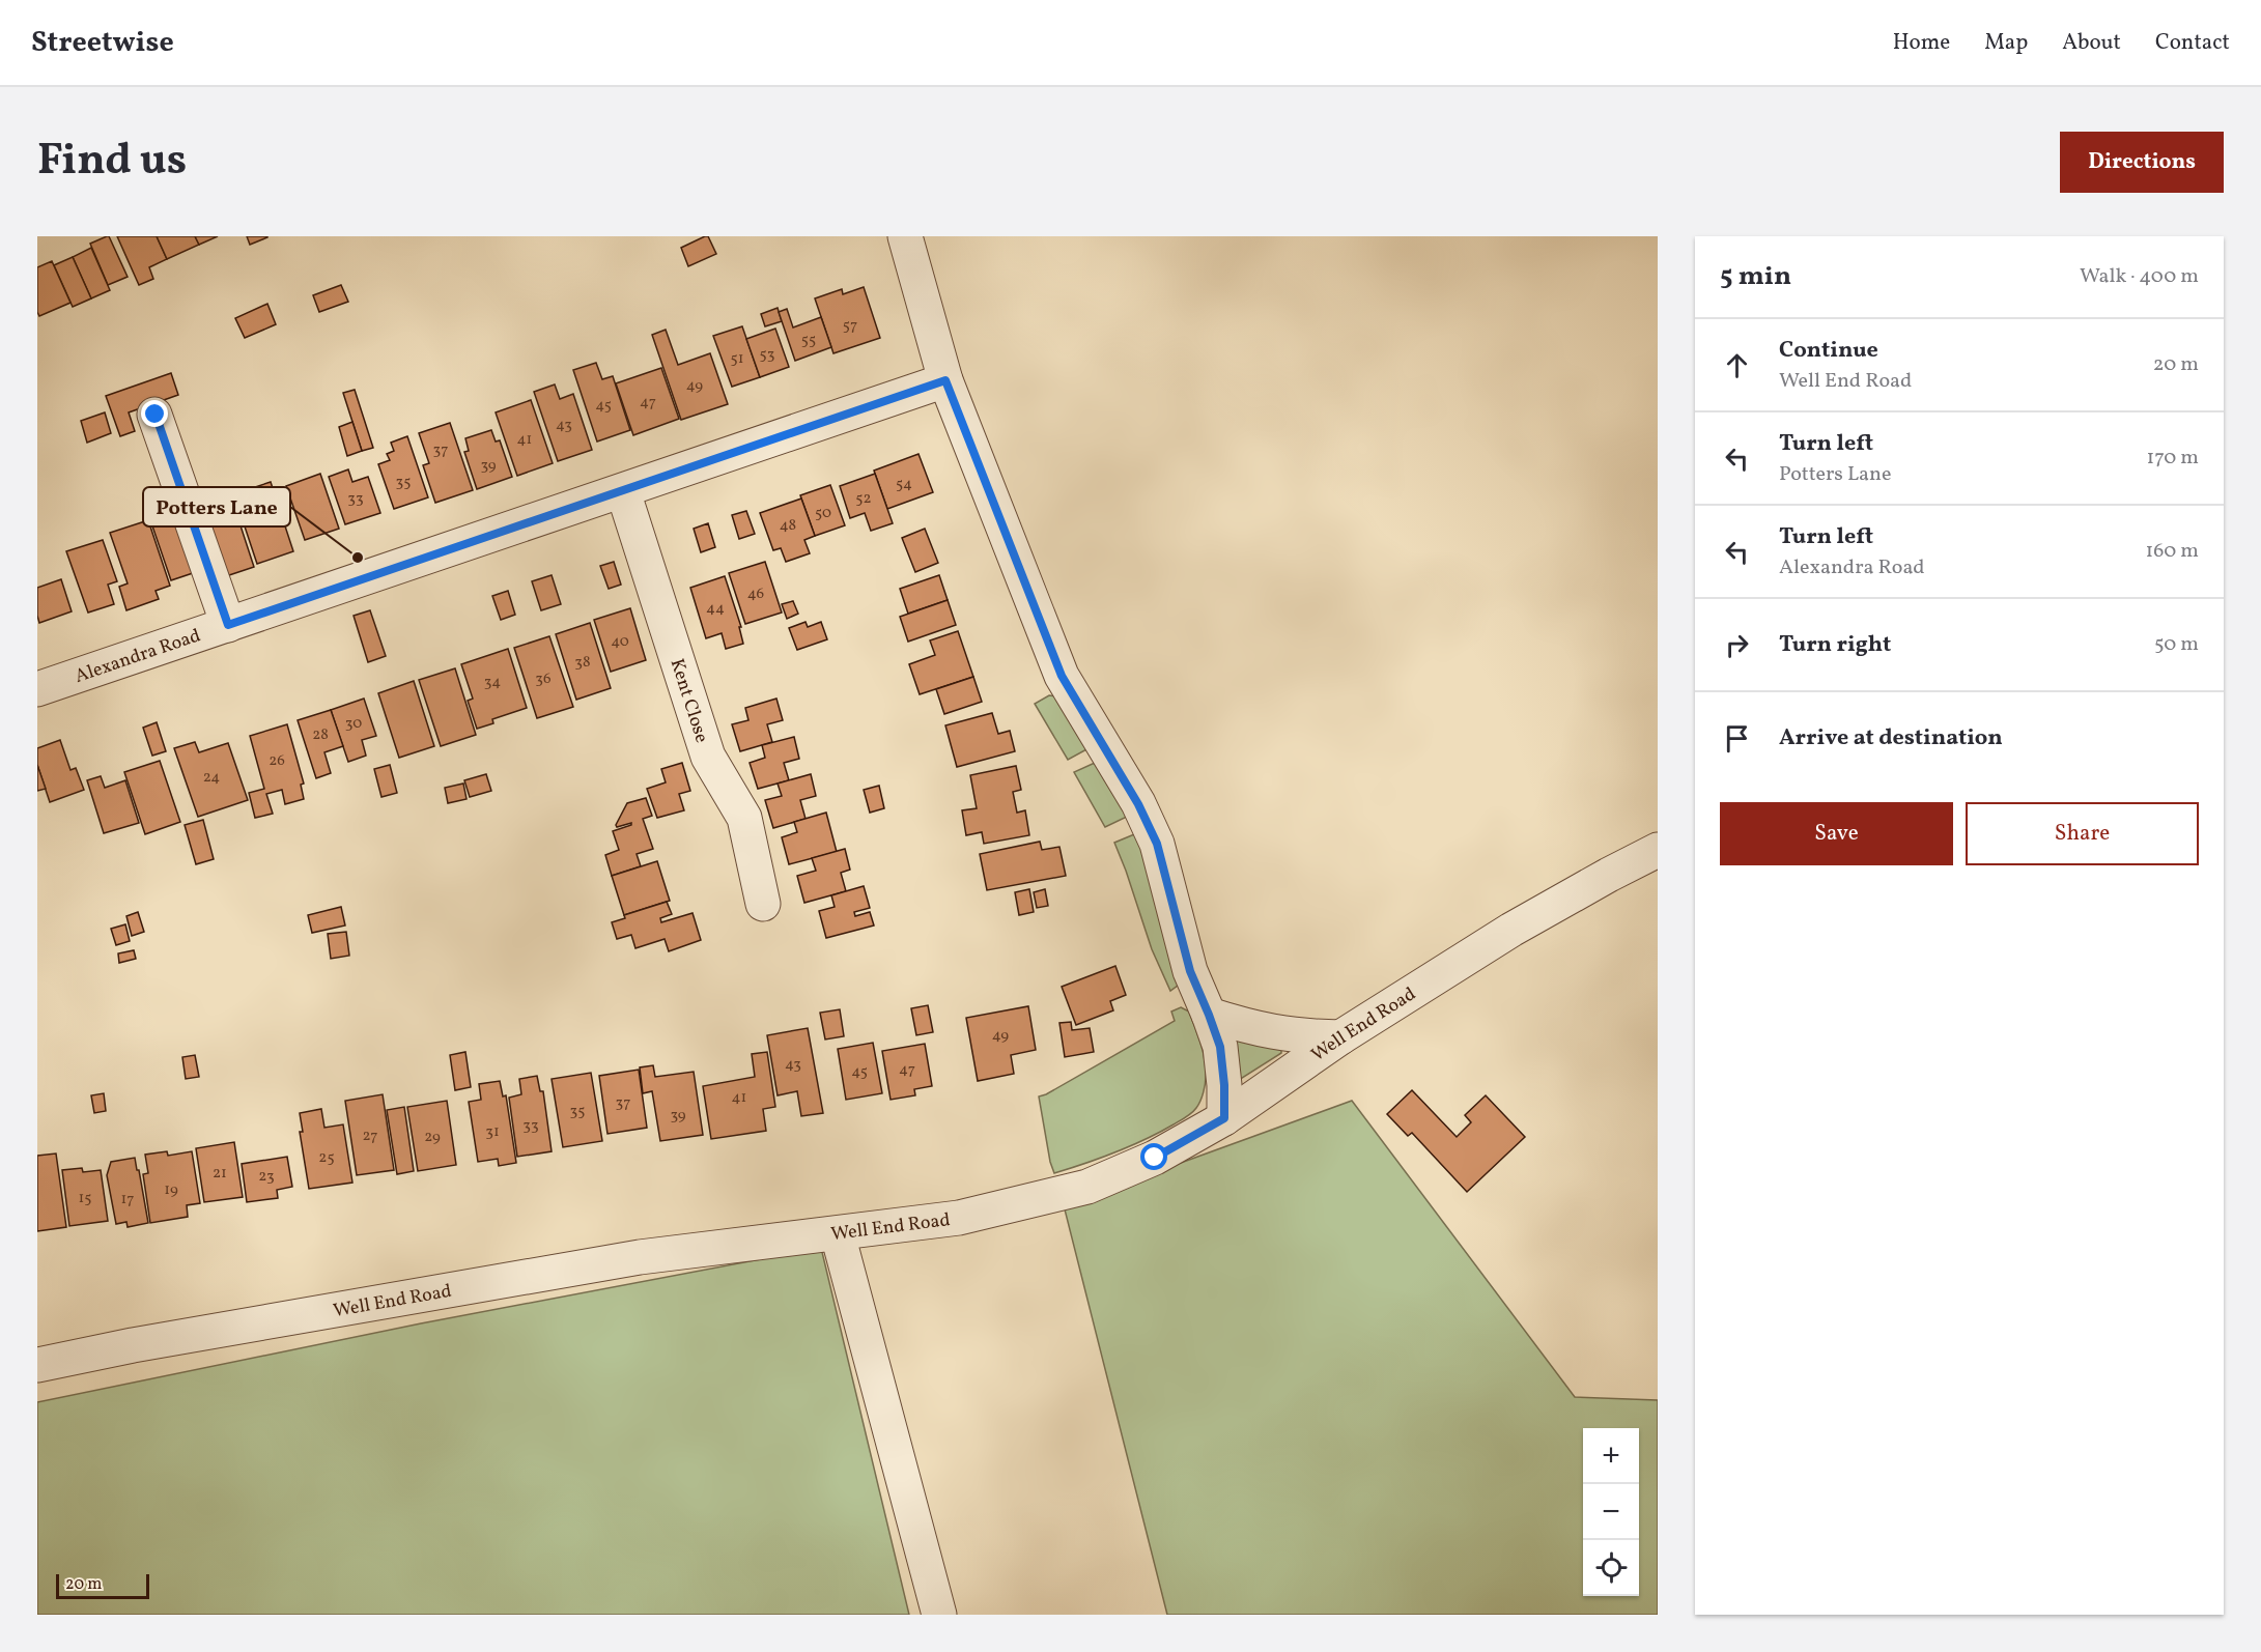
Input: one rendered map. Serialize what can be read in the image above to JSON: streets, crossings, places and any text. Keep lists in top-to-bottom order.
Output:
{
  "streets": {
    "street": ["Alexandra Road", "Kent Close", "Well End Road"]
  },
  "crossings": [
    ["Alexandra Road", "Kent Close"]
  ],
  "places": ["Potters Lane"],
  "house_numbers": [
    "57",
    "55",
    "53",
    "51",
    "49",
    "47",
    "45",
    "43",
    "41",
    "37",
    "39",
    "35",
    "54",
    "33",
    "52",
    "50",
    "48",
    "46",
    "44",
    "40",
    "38",
    "36",
    "34",
    "30",
    "28",
    "26",
    "24",
    "49",
    "43",
    "47",
    "45",
    "41",
    "37",
    "35",
    "39",
    "33",
    "31",
    "27",
    "29",
    "25",
    "21",
    "23",
    "19",
    "15",
    "17"
  ],
  "scale_bar": "20 m",
  "page": {
    "header": "Streetwise",
    "nav": [
      "Home",
      "Map",
      "About",
      "Contact"
    ],
    "title": "Find us",
    "buttons": [
      "Directions",
      ["Save", "Share"]
    ],
    "heading": ["5 min", "Walk · 400 m"],
    "list": [
      ["Continue", "Well End Road", "20 m"],
      ["Turn left", "Potters Lane", "170 m"],
      ["Turn left", "Alexandra Road", "160 m"],
      ["Turn right", "50 m"],
      "Arrive at destination"
    ],
    "map_buttons": ["+", "−"],
    "scale": "20 m"
  }
}
